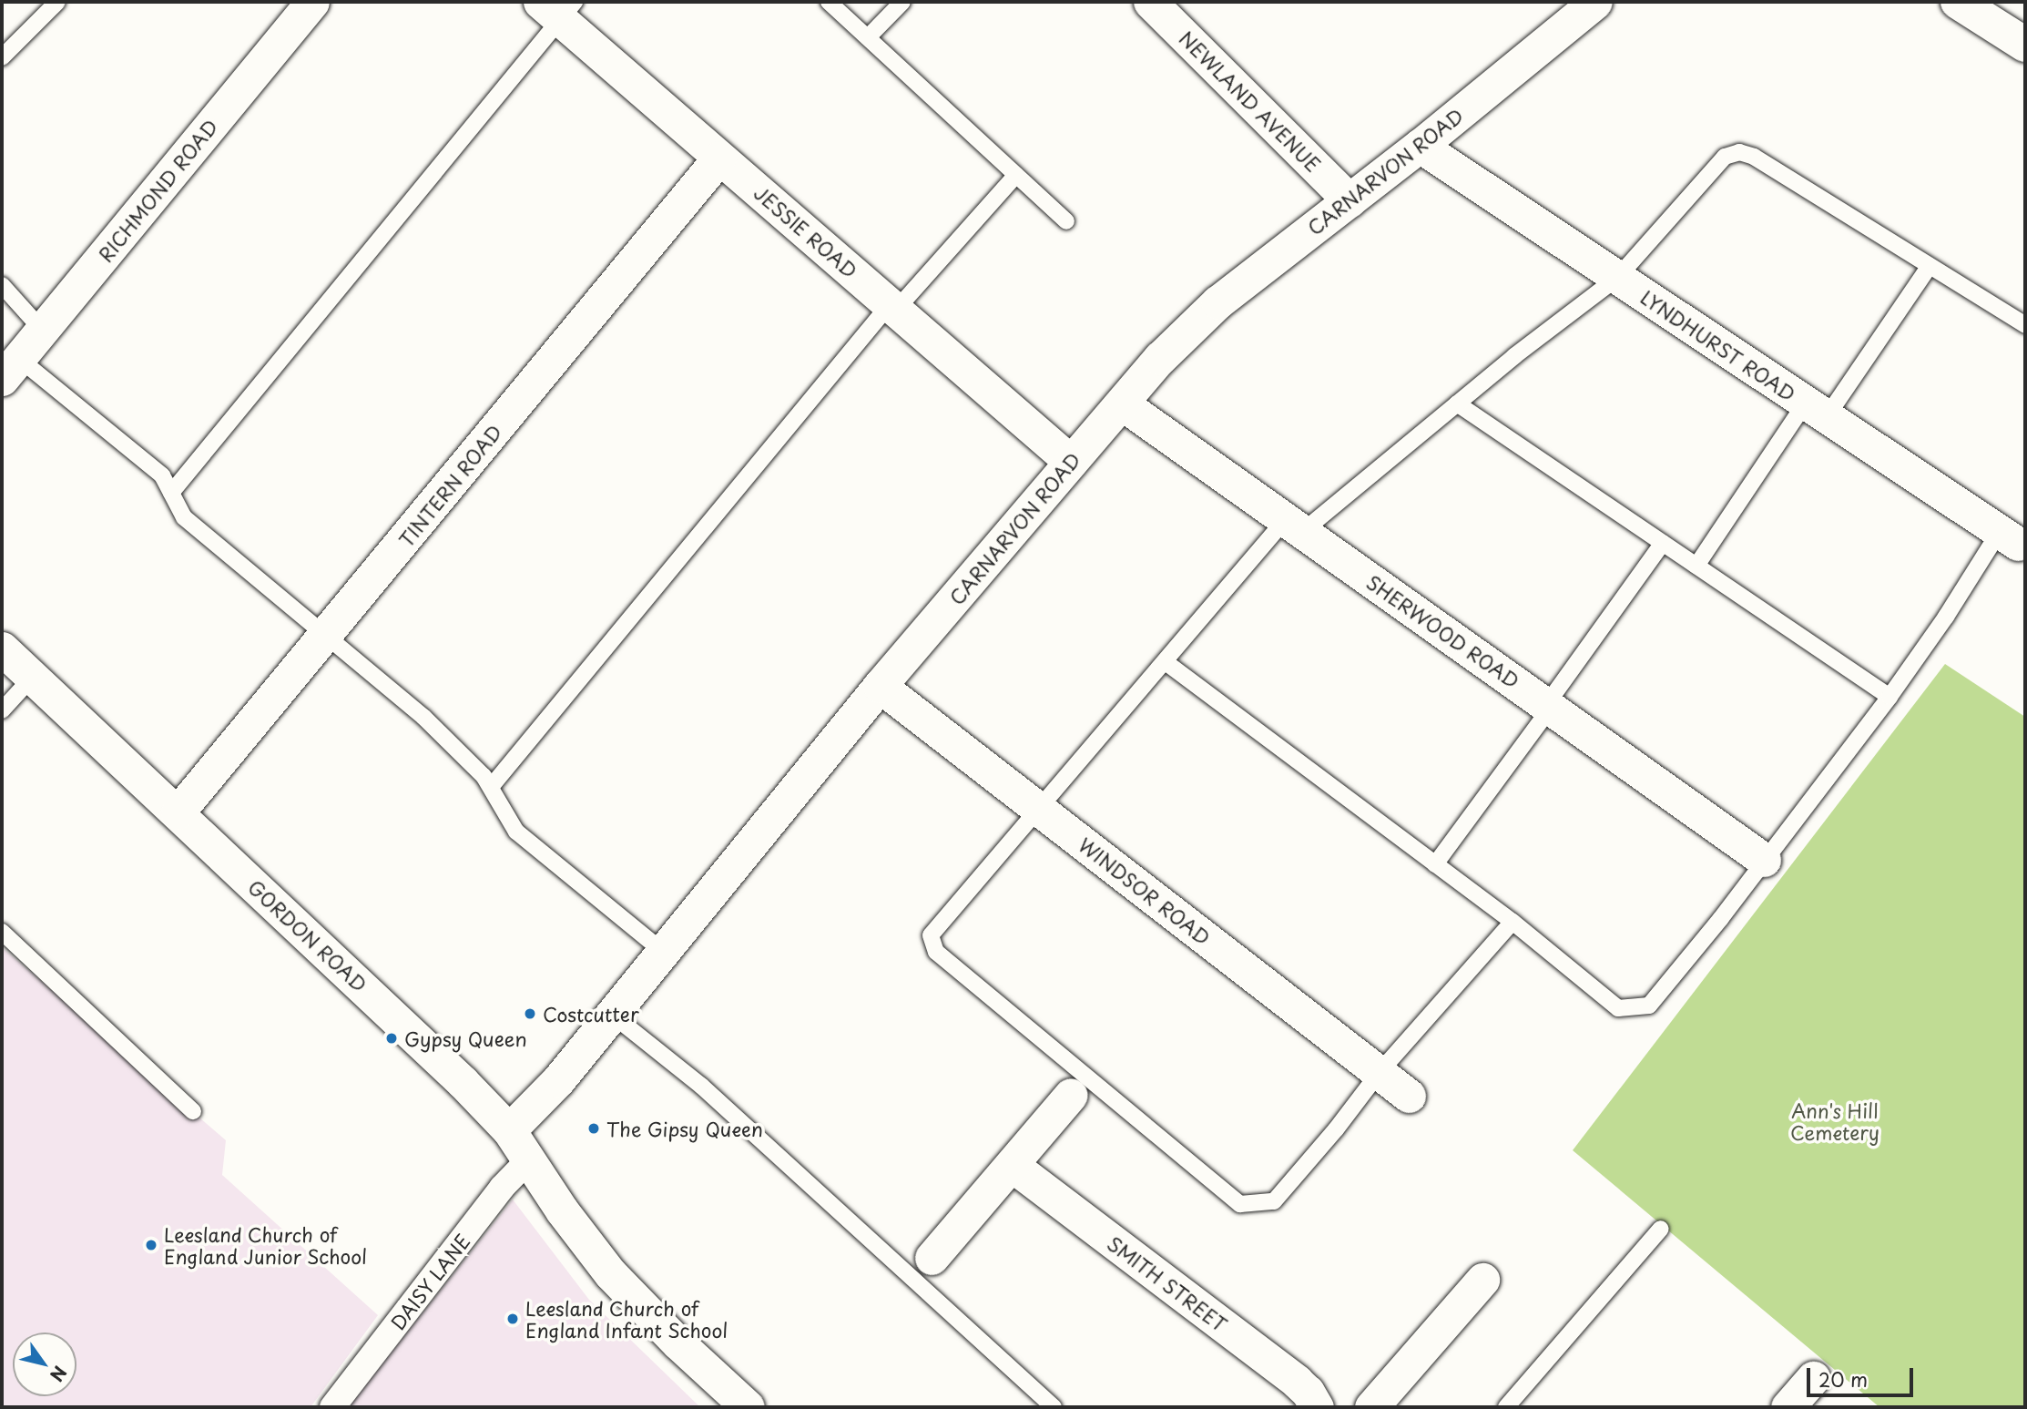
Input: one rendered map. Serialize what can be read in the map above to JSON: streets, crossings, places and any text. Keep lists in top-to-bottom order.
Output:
{
  "streets": {
    "street": [
      "NEWLAND AVENUE",
      "CARNARVON ROAD",
      "RICHMOND ROAD",
      "JESSIE ROAD",
      "LYNDHURST ROAD",
      "TINTERN ROAD",
      "SHERWOOD ROAD",
      "WINDSOR ROAD",
      "GORDON ROAD",
      "DAISY LANE",
      "SMITH STREET"
    ]
  },
  "crossings": [
    ["NEWLAND AVENUE", "CARNARVON ROAD"],
    ["CARNARVON ROAD", "JESSIE ROAD"],
    ["CARNARVON ROAD", "LYNDHURST ROAD"],
    ["CARNARVON ROAD", "SHERWOOD ROAD"],
    ["CARNARVON ROAD", "WINDSOR ROAD"],
    ["CARNARVON ROAD", "GORDON ROAD"],
    ["JESSIE ROAD", "TINTERN ROAD"],
    ["TINTERN ROAD", "GORDON ROAD"],
    ["GORDON ROAD", "DAISY LANE"]
  ],
  "parks": ["Ann's Hill Cemetery"],
  "places": [
    "Costcutter",
    "Gypsy Queen",
    "The Gipsy Queen",
    "Leesland Church of England Junior School",
    "Leesland Church of England Infant School"
  ],
  "scale_bar": "20 m",
  "north": "bottom right"
}
